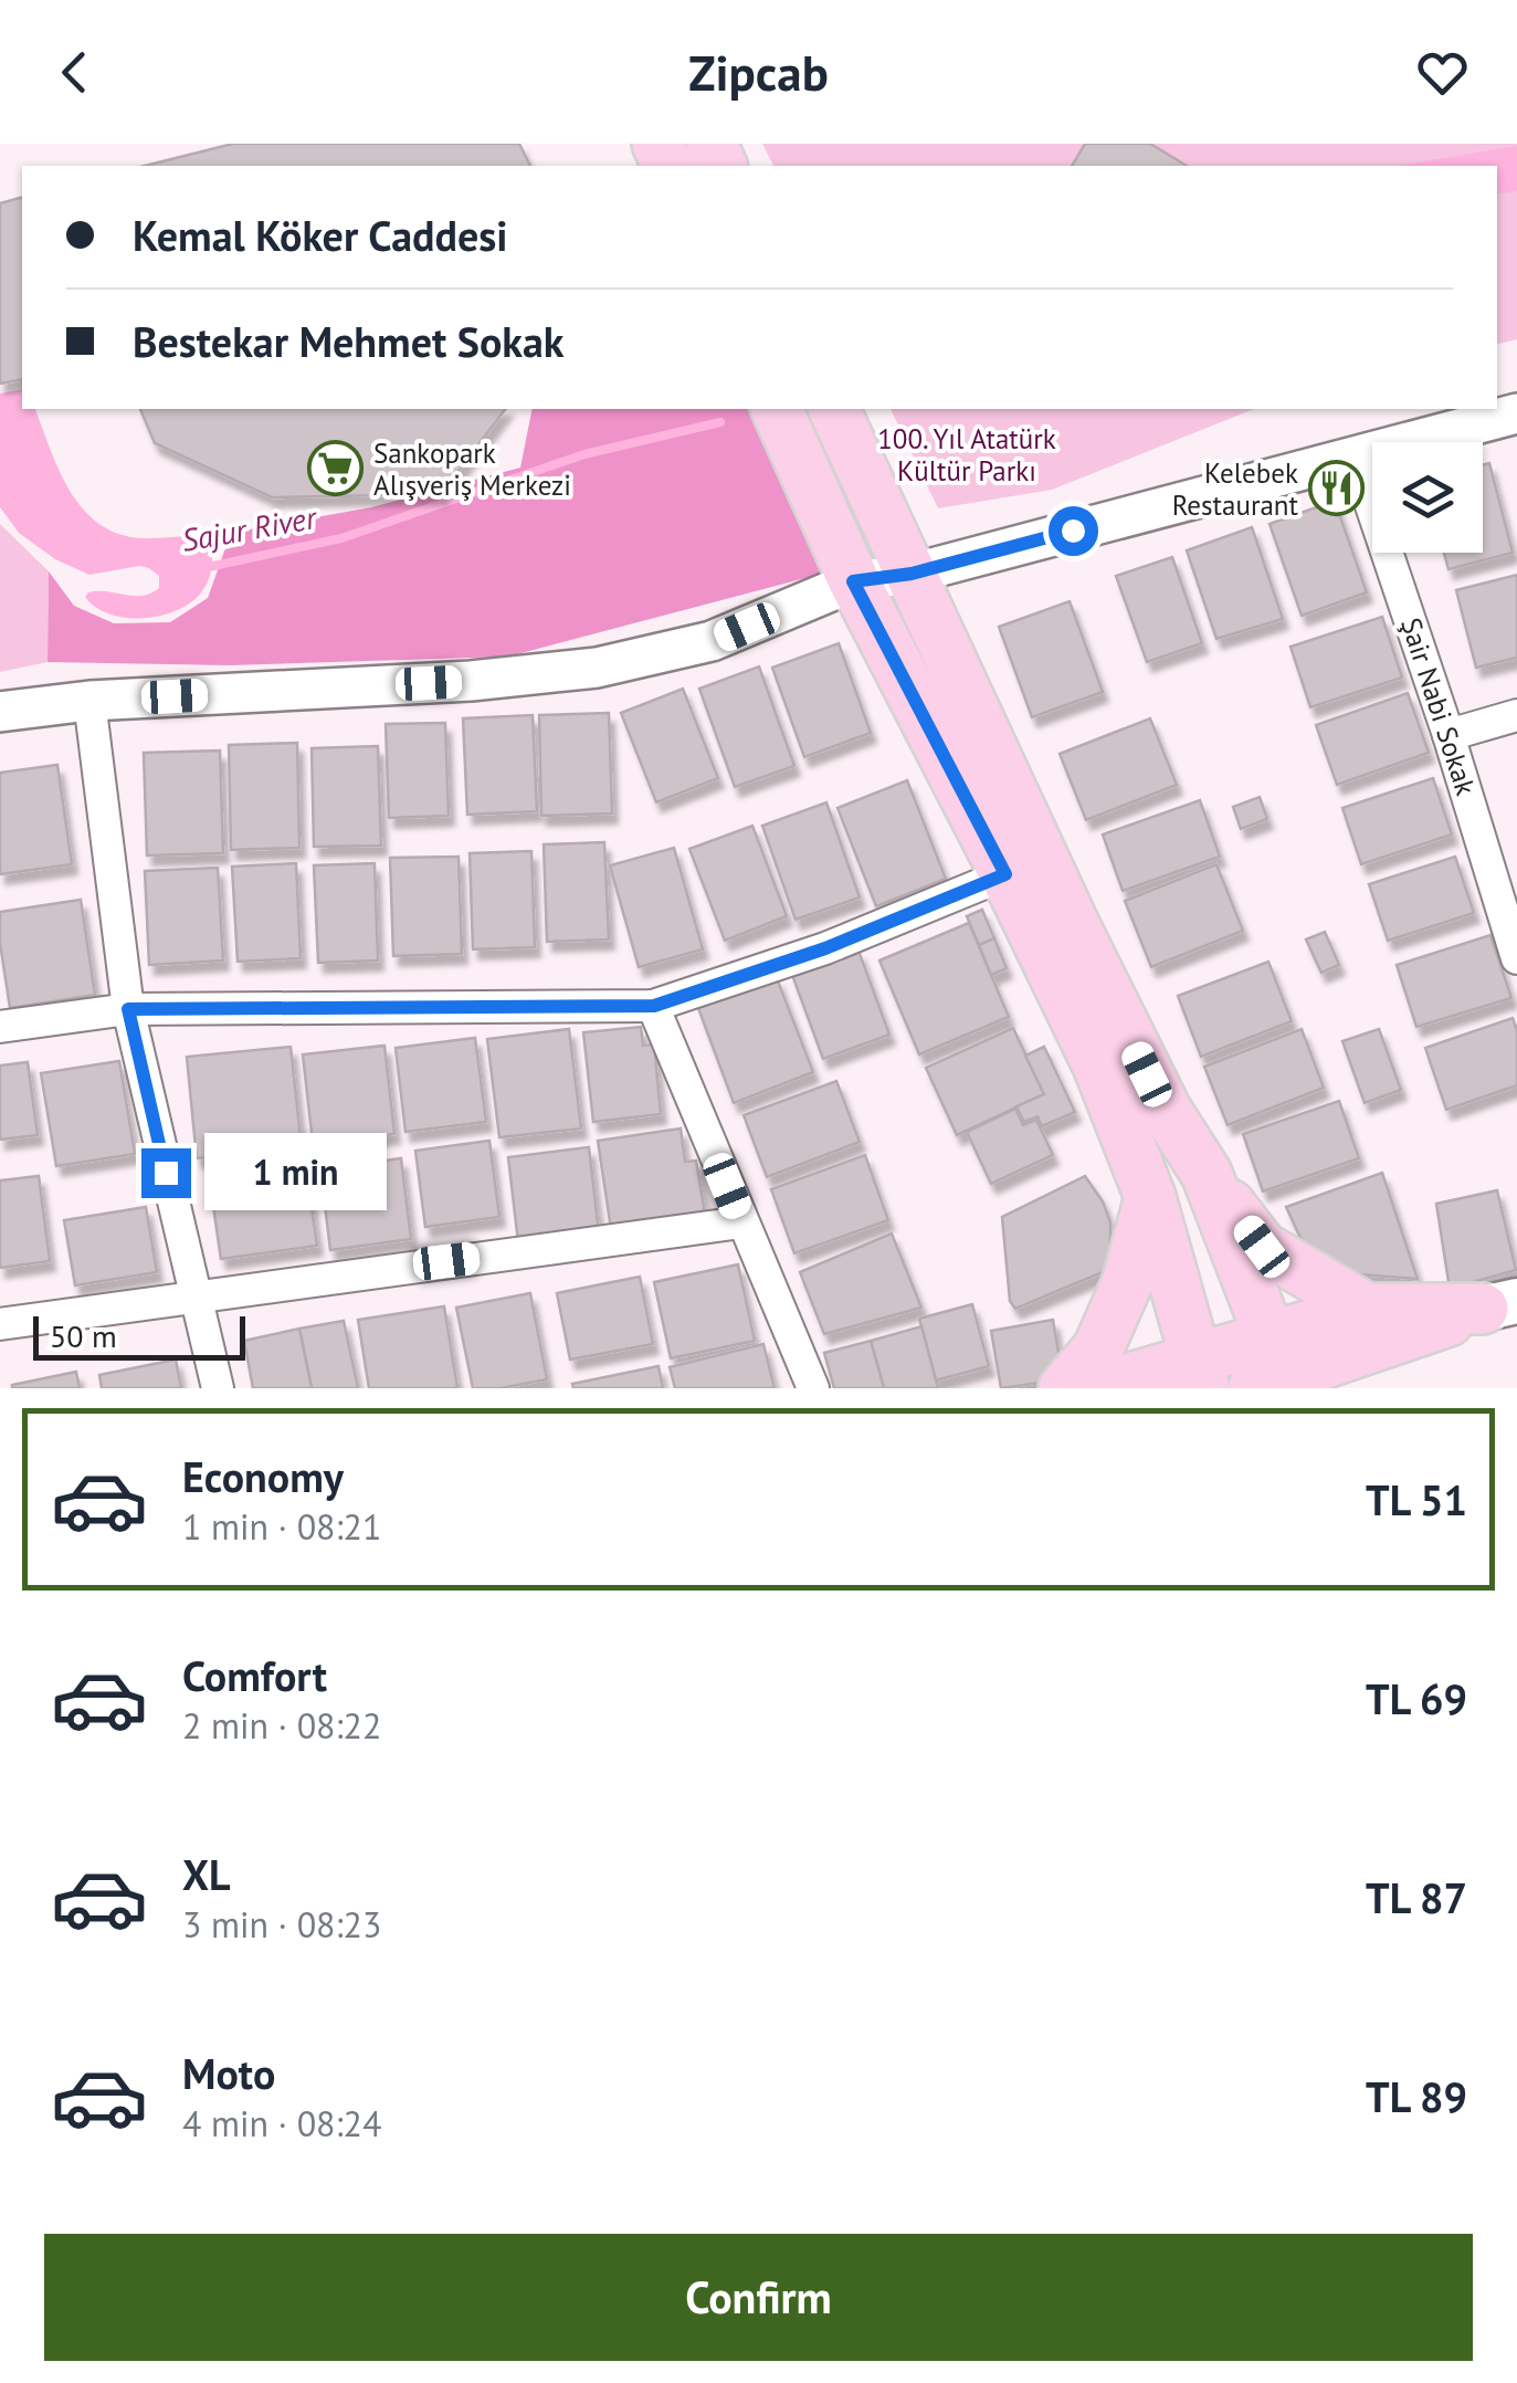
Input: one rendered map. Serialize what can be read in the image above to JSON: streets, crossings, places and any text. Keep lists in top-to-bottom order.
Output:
{
  "streets": {
    "street": ["Şair Nabi Sokak"]
  },
  "water": ["Sajur River"],
  "parks": ["100. Yıl Atatürk Kültür Parkı"],
  "places": {
    "supermarket": ["Sankopark Alışveriş Merkezi"],
    "restaurant": ["Kelebek Restaurant"]
  },
  "scale_bar": "50 m",
  "page": {
    "header": "Zipcab",
    "banner": ["Kemal Köker Caddesi", "Bestekar Mehmet Sokak"],
    "bubble": "1 min",
    "scale": "50 m",
    "list": [
      {
        "name": "Economy",
        "note": "1 min · 08:21",
        "value": "TL 51"
      },
      {
        "name": "Comfort",
        "note": "2 min · 08:22",
        "value": "TL 69"
      },
      {
        "name": "XL",
        "note": "3 min · 08:23",
        "value": "TL 87"
      },
      {
        "name": "Moto",
        "note": "4 min · 08:24",
        "value": "TL 89"
      }
    ],
    "buttons": "Confirm"
  }
}
